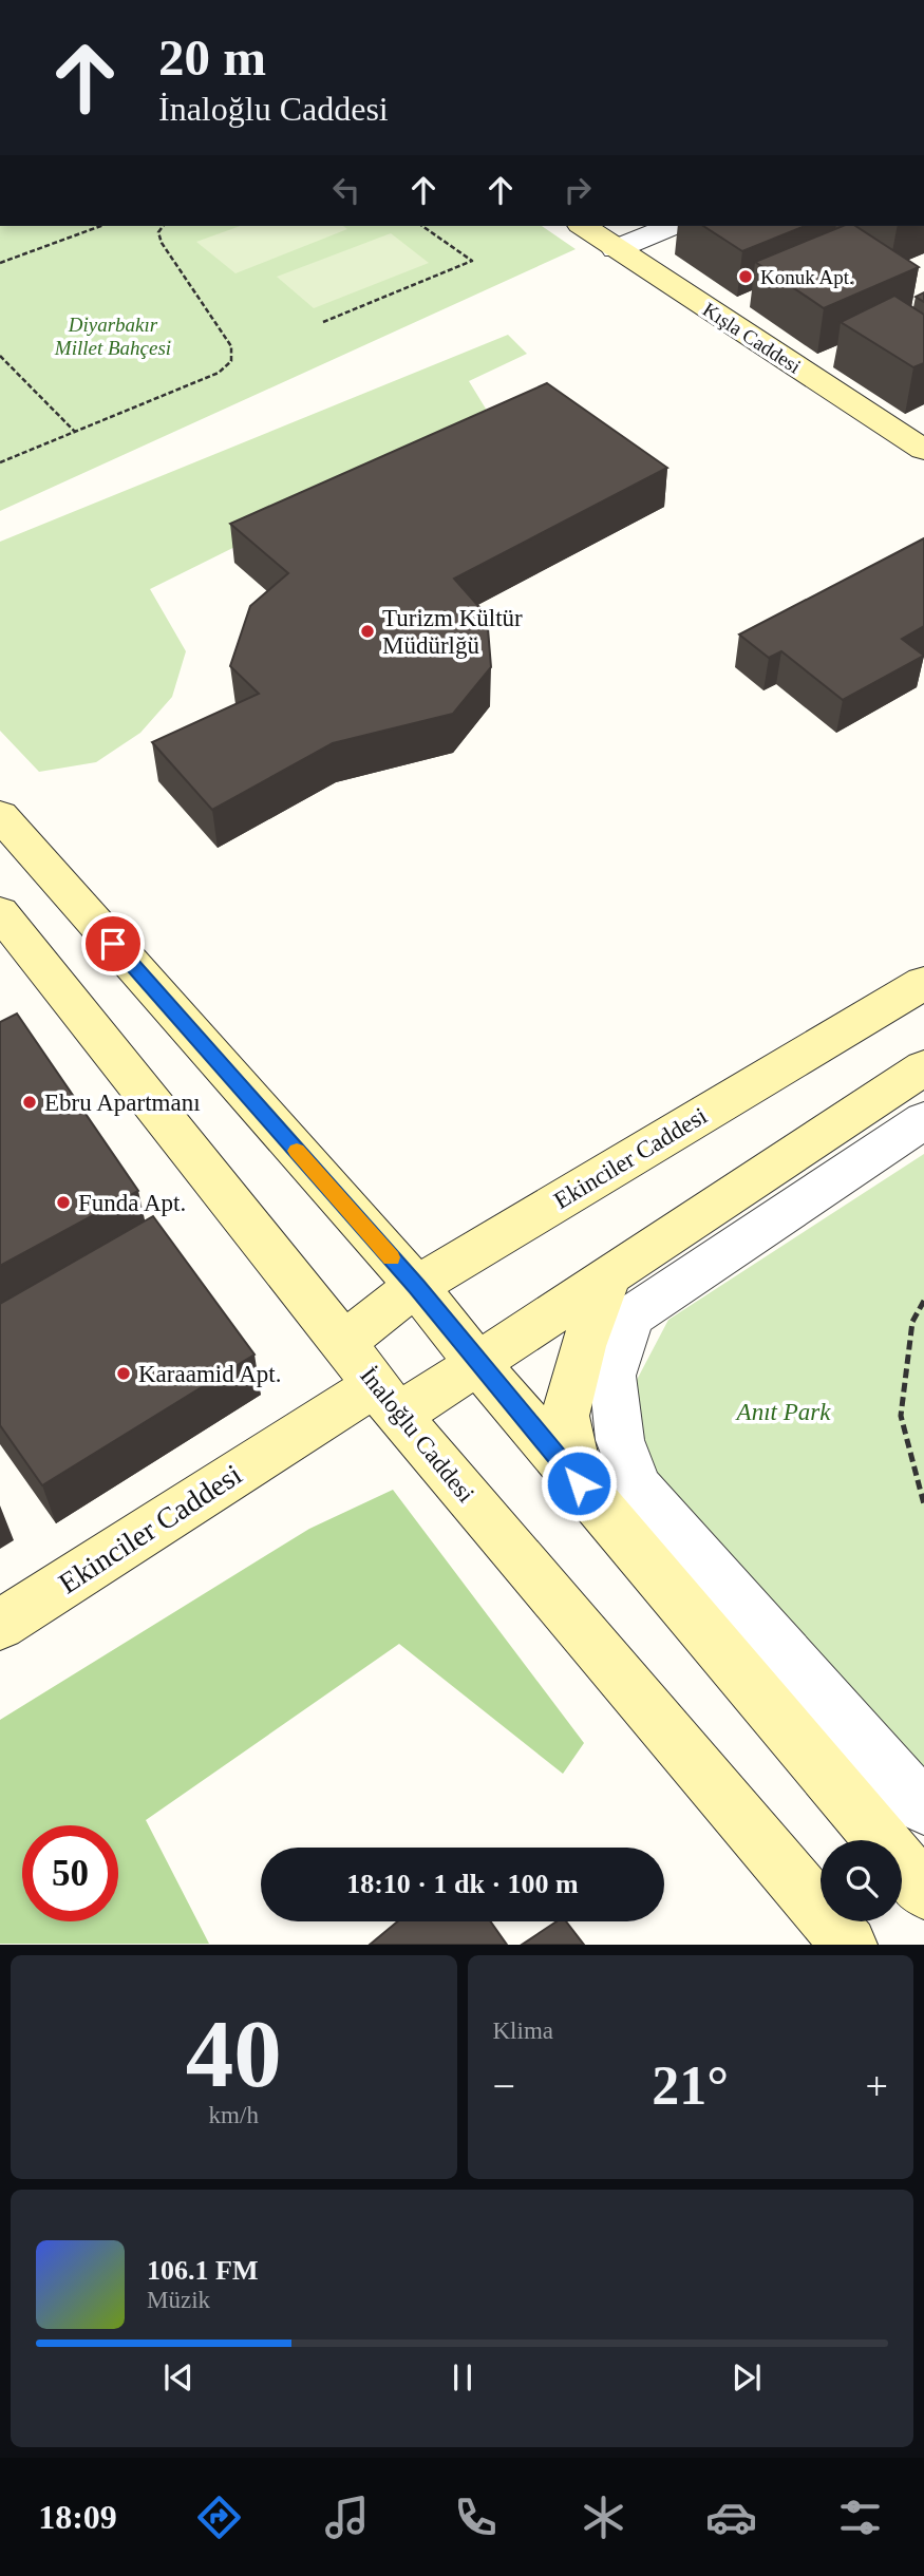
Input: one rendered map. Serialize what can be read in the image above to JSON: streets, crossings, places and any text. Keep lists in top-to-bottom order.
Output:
{
  "streets": {
    "main road": ["Kışla Caddesi", "Ekinciler Caddesi", "İnaloğlu Caddesi"]
  },
  "crossings": [
    ["Ekinciler Caddesi", "İnaloğlu Caddesi"]
  ],
  "parks": ["Diyarbakır Millet Bahçesi", "Anıt Park"],
  "places": [
    "Konuk Apt.",
    "Turizm Kültür Müdürlğü",
    "Ebru Apartmanı",
    "Funda Apt.",
    "Karaamid Apt."
  ],
  "page": {
    "turn": ["20 m", "İnaloğlu Caddesi"],
    "limit": "50",
    "trip": "18:10 · 1 dk · 100 m",
    "tile": [
      ["40", "km/h"],
      "Klima"
    ],
    "heat": ["−", "21°", "+"],
    "song": ["106.1 FM", "Müzik"],
    "tabs": "18:09"
  }
}
